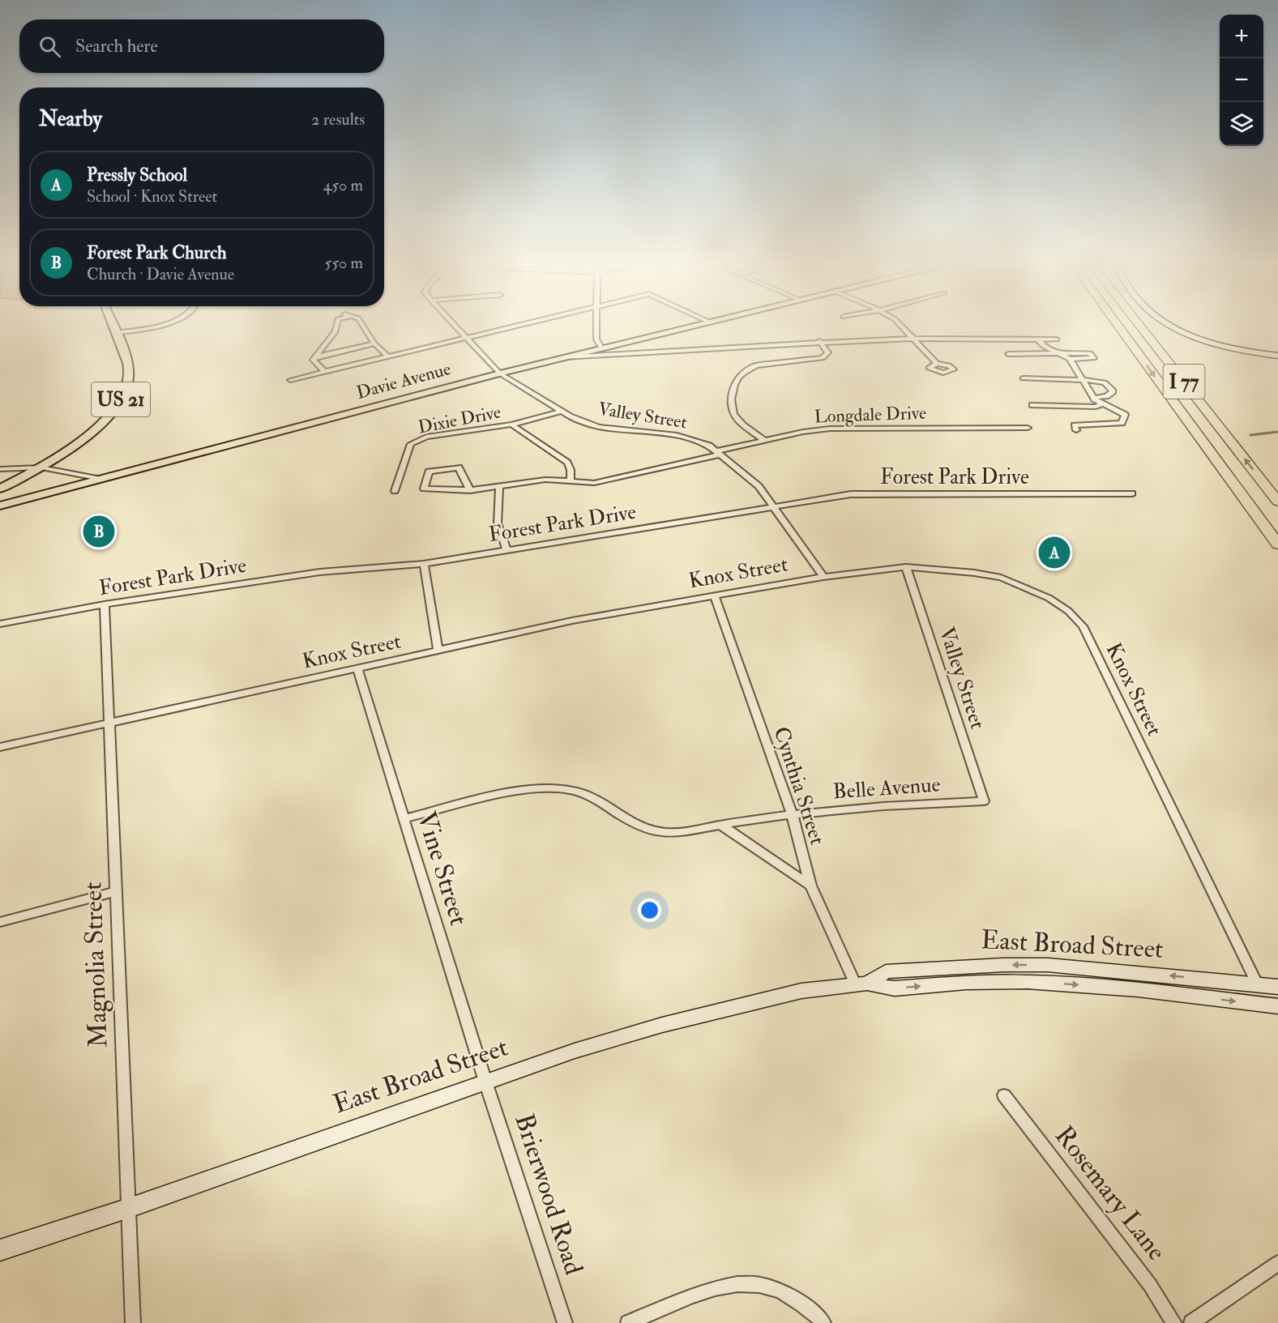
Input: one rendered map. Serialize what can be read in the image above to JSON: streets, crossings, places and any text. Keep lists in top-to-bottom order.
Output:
{
  "streets": {
    "highway": ["I 77"],
    "main road": ["Davie Avenue", "US 21", "East Broad Street"],
    "street": [
      "Longdale Drive",
      "Valley Street",
      "Dixie Drive",
      "Forest Park Drive",
      "Knox Street",
      "Cynthia Street",
      "Belle Avenue",
      "Vine Street",
      "Magnolia Street",
      "Rosemary Lane",
      "Brierwood Road"
    ]
  },
  "crossings": [
    ["Davie Avenue", "Valley Street"],
    ["Longdale Drive", "Valley Street"],
    ["Valley Street", "Dixie Drive"],
    ["Valley Street", "Forest Park Drive"],
    ["Valley Street", "Knox Street"],
    ["Valley Street", "Belle Avenue"],
    ["Forest Park Drive", "Magnolia Street"],
    ["Knox Street", "Cynthia Street"],
    ["Knox Street", "Vine Street"],
    ["Knox Street", "East Broad Street"],
    ["Knox Street", "Magnolia Street"],
    ["Cynthia Street", "Belle Avenue"],
    ["Cynthia Street", "East Broad Street"],
    ["Belle Avenue", "Vine Street"],
    ["Vine Street", "East Broad Street"],
    ["Vine Street", "Brierwood Road"],
    ["East Broad Street", "Magnolia Street"],
    ["East Broad Street", "Brierwood Road"]
  ],
  "page": {
    "map_buttons": ["+", "−"],
    "search": "Search here",
    "heading": ["Nearby", "2 results"],
    "list": [
      {
        "mark": "A",
        "name": "Pressly School",
        "note": "School · Knox Street",
        "value": "450 m"
      },
      {
        "mark": "B",
        "name": "Forest Park Church",
        "note": "Church · Davie Avenue",
        "value": "550 m"
      }
    ],
    "pins": ["B", "A"]
  }
}
